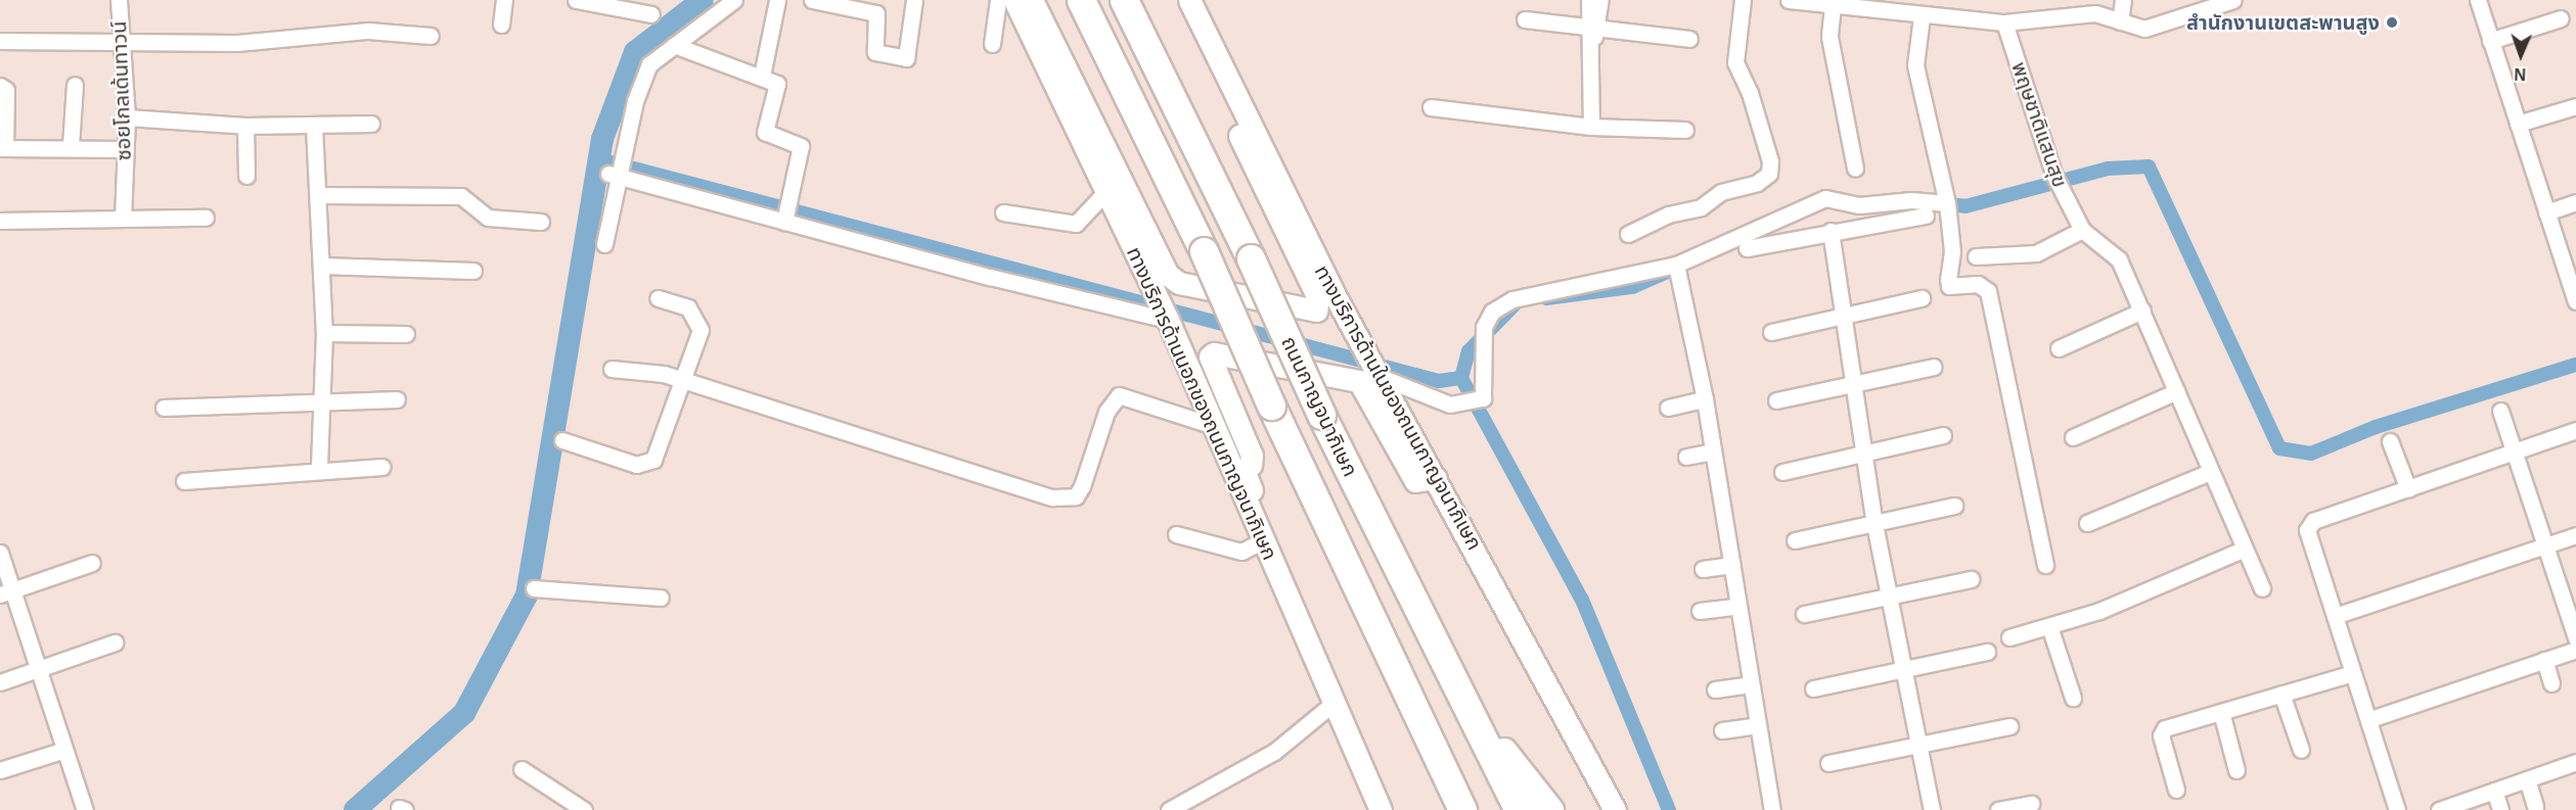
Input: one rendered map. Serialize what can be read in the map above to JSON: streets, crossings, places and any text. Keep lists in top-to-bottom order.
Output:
{
  "streets": {
    "highway": ["ถนนกาญจนาภิเษก"],
    "main road": ["ทางบริการด้านนอกของถนนกาญจนาภิเษก", "ทางบริการด้านในของถนนกาญจนาภิเษก"],
    "street": ["ซอยโกลเด้นทาวน์", "พฤษชาติแสนสุข"]
  },
  "places": ["สำนักงานเขตสะพานสูง"],
  "north": "bottom"
}
